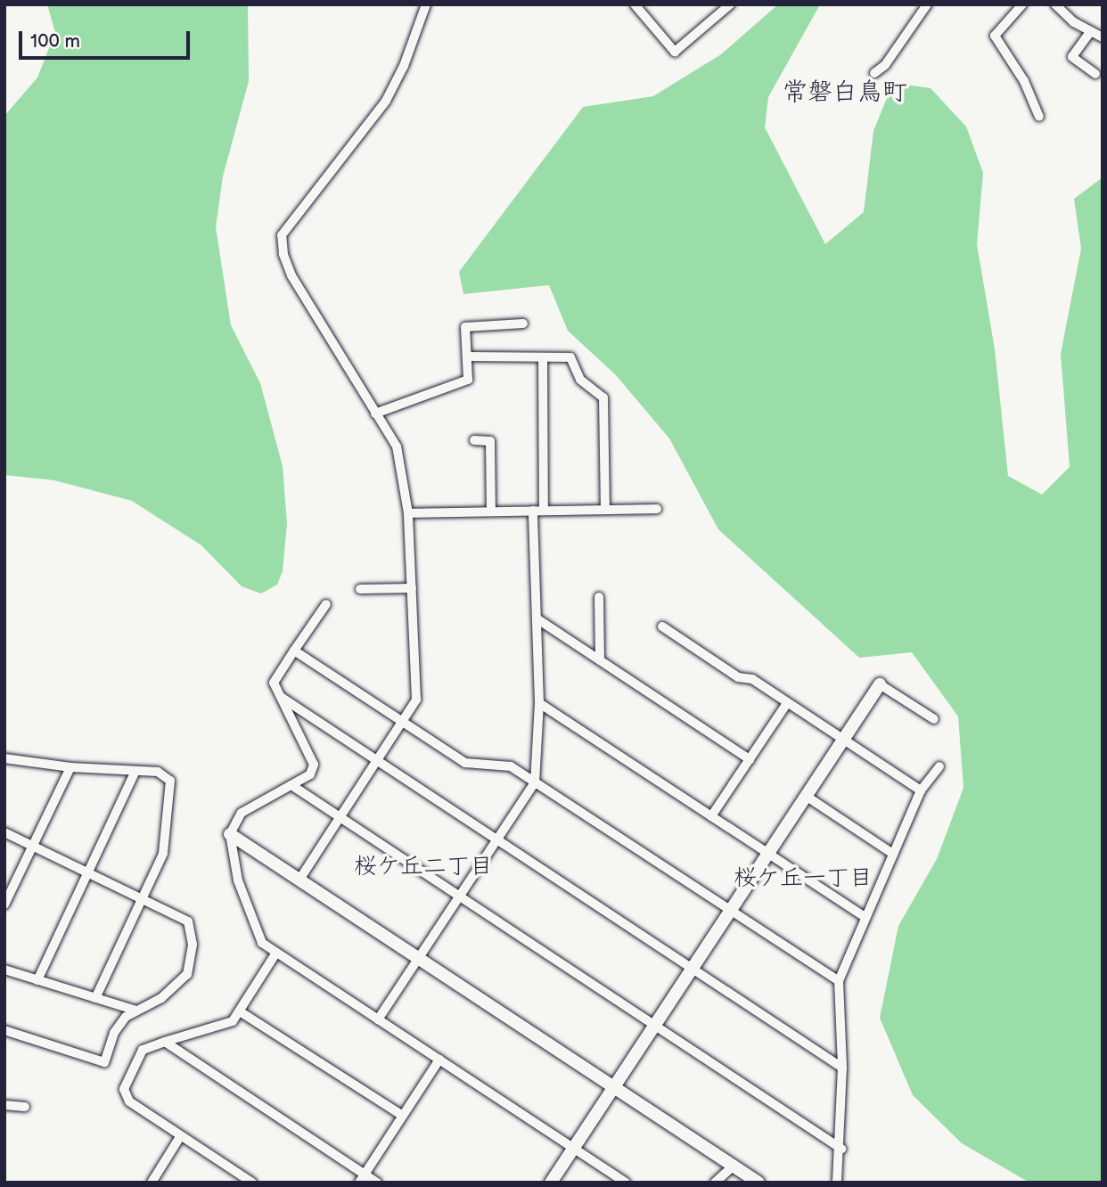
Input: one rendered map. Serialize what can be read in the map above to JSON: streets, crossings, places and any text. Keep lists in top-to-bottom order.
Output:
{
  "districts": ["常磐白鳥町", "桜ケ丘二丁目", "桜ケ丘一丁目"],
  "scale_bar": "100 m"
}
